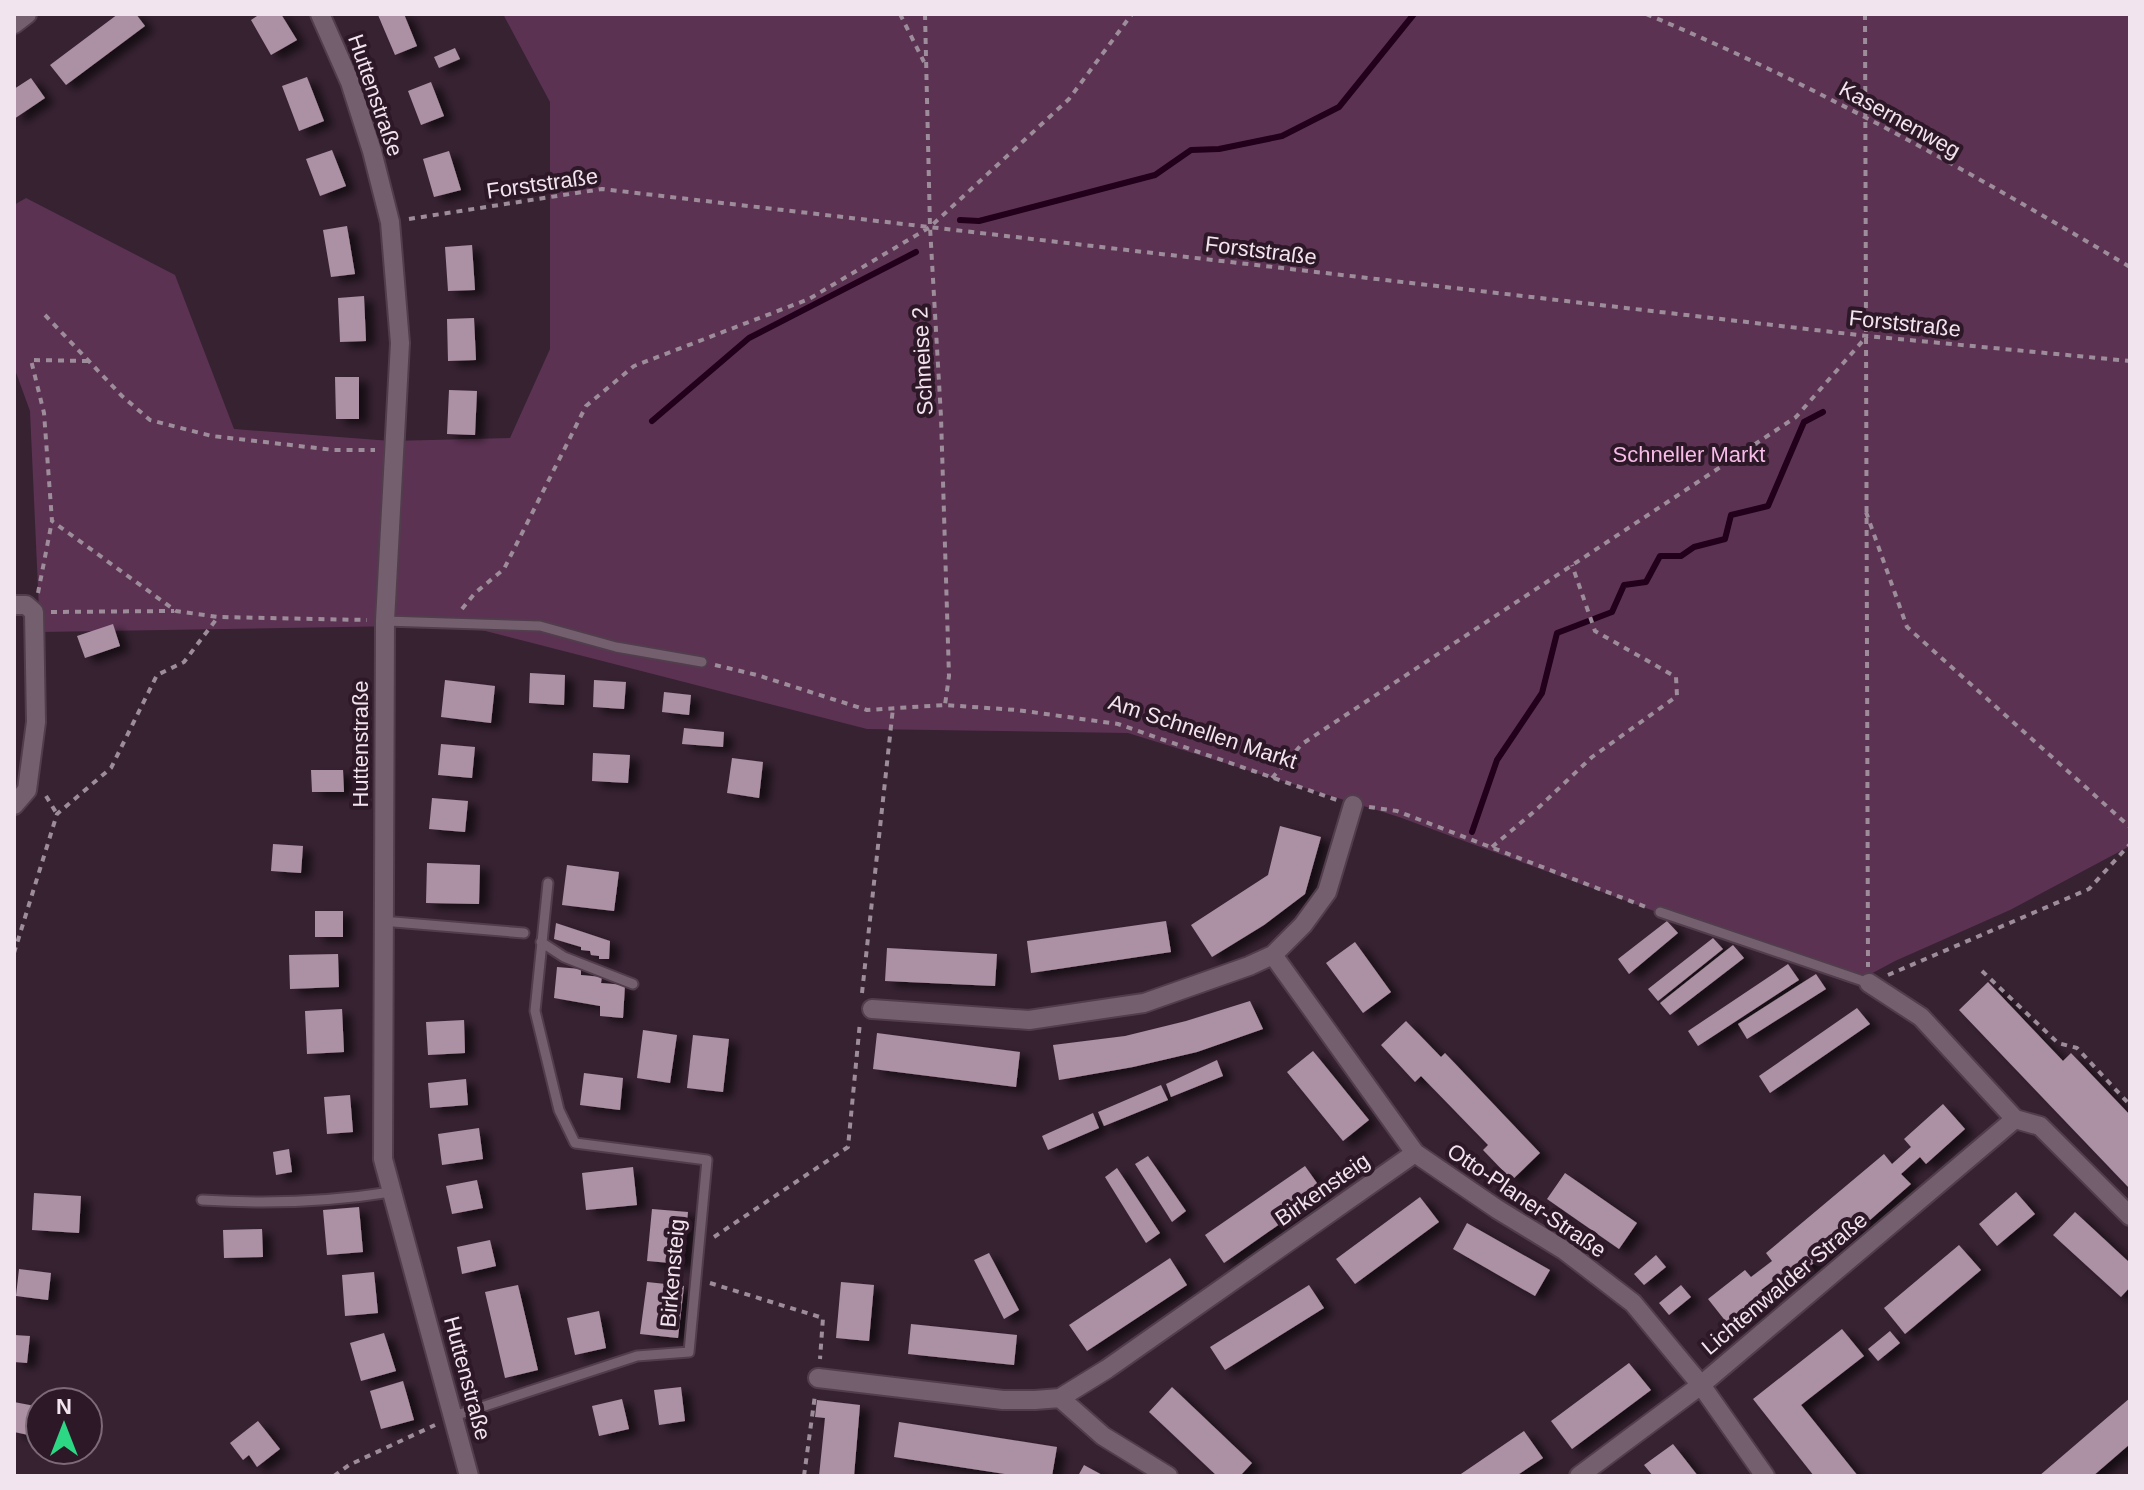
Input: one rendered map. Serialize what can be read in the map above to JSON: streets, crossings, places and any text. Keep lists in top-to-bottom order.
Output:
{
  "streets": {
    "street": [
      "Huttenstraße",
      "Birkensteig",
      "Otto-Planer-Straße",
      "Lichtenwalder Straße"
    ],
    "path": [
      "Kasernenweg",
      "Forststraße",
      "Schneise 2",
      "Am Schnellen Markt"
    ]
  },
  "crossings": [
    ["Huttenstraße", "Forststraße"],
    ["Huttenstraße", "Birkensteig"],
    ["Forststraße", "Schneise 2"],
    ["Schneise 2", "Am Schnellen Markt"],
    ["Birkensteig", "Otto-Planer-Straße"],
    ["Otto-Planer-Straße", "Lichtenwalder Straße"]
  ],
  "parks": ["Schneller Markt"],
  "north": "top"
}
